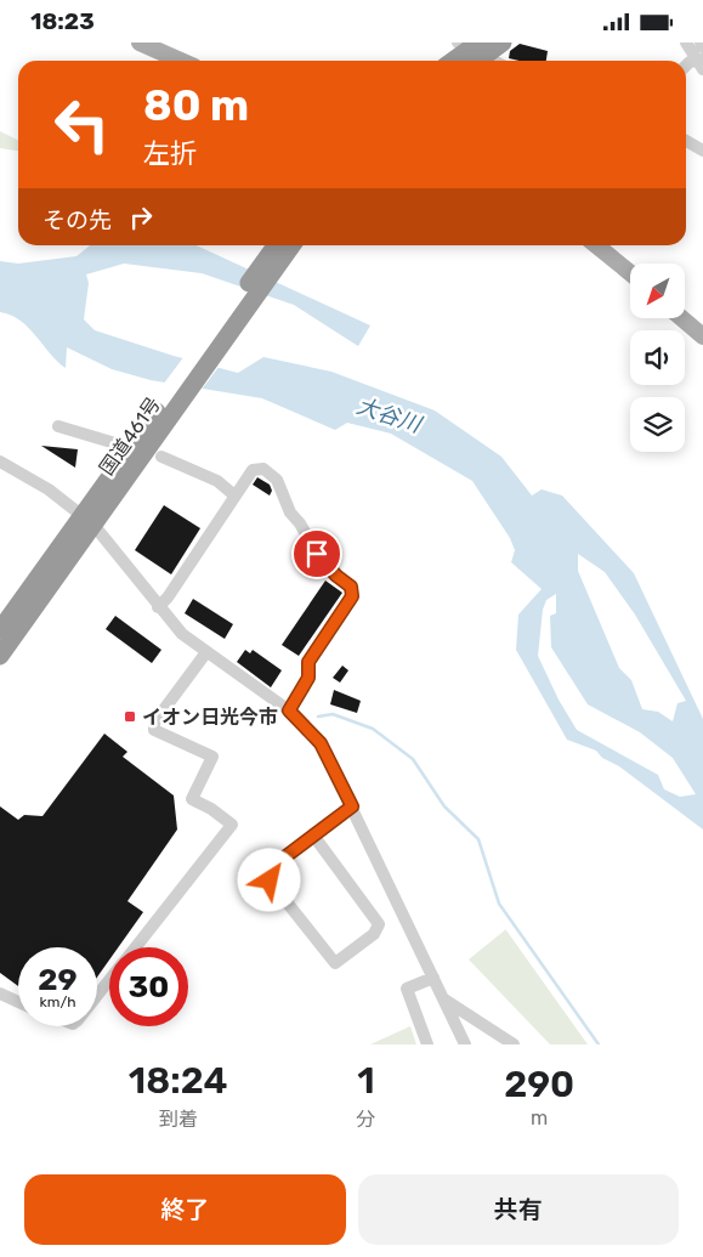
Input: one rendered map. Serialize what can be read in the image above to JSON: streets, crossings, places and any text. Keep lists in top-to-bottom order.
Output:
{
  "streets": {
    "highway": ["国道461号"]
  },
  "water": ["大谷川"],
  "places": {
    "transit": ["イオン日光今市"]
  },
  "north": "bottom left",
  "page": {
    "status": "18:23",
    "turn": ["80 m", "左折"],
    "then": "その先",
    "speed": "29 km/h",
    "limit": "30",
    "eta": [
      "18:24",
      "到着",
      "1",
      "分",
      "290",
      "m"
    ],
    "buttons": ["終了", "共有"]
  }
}
